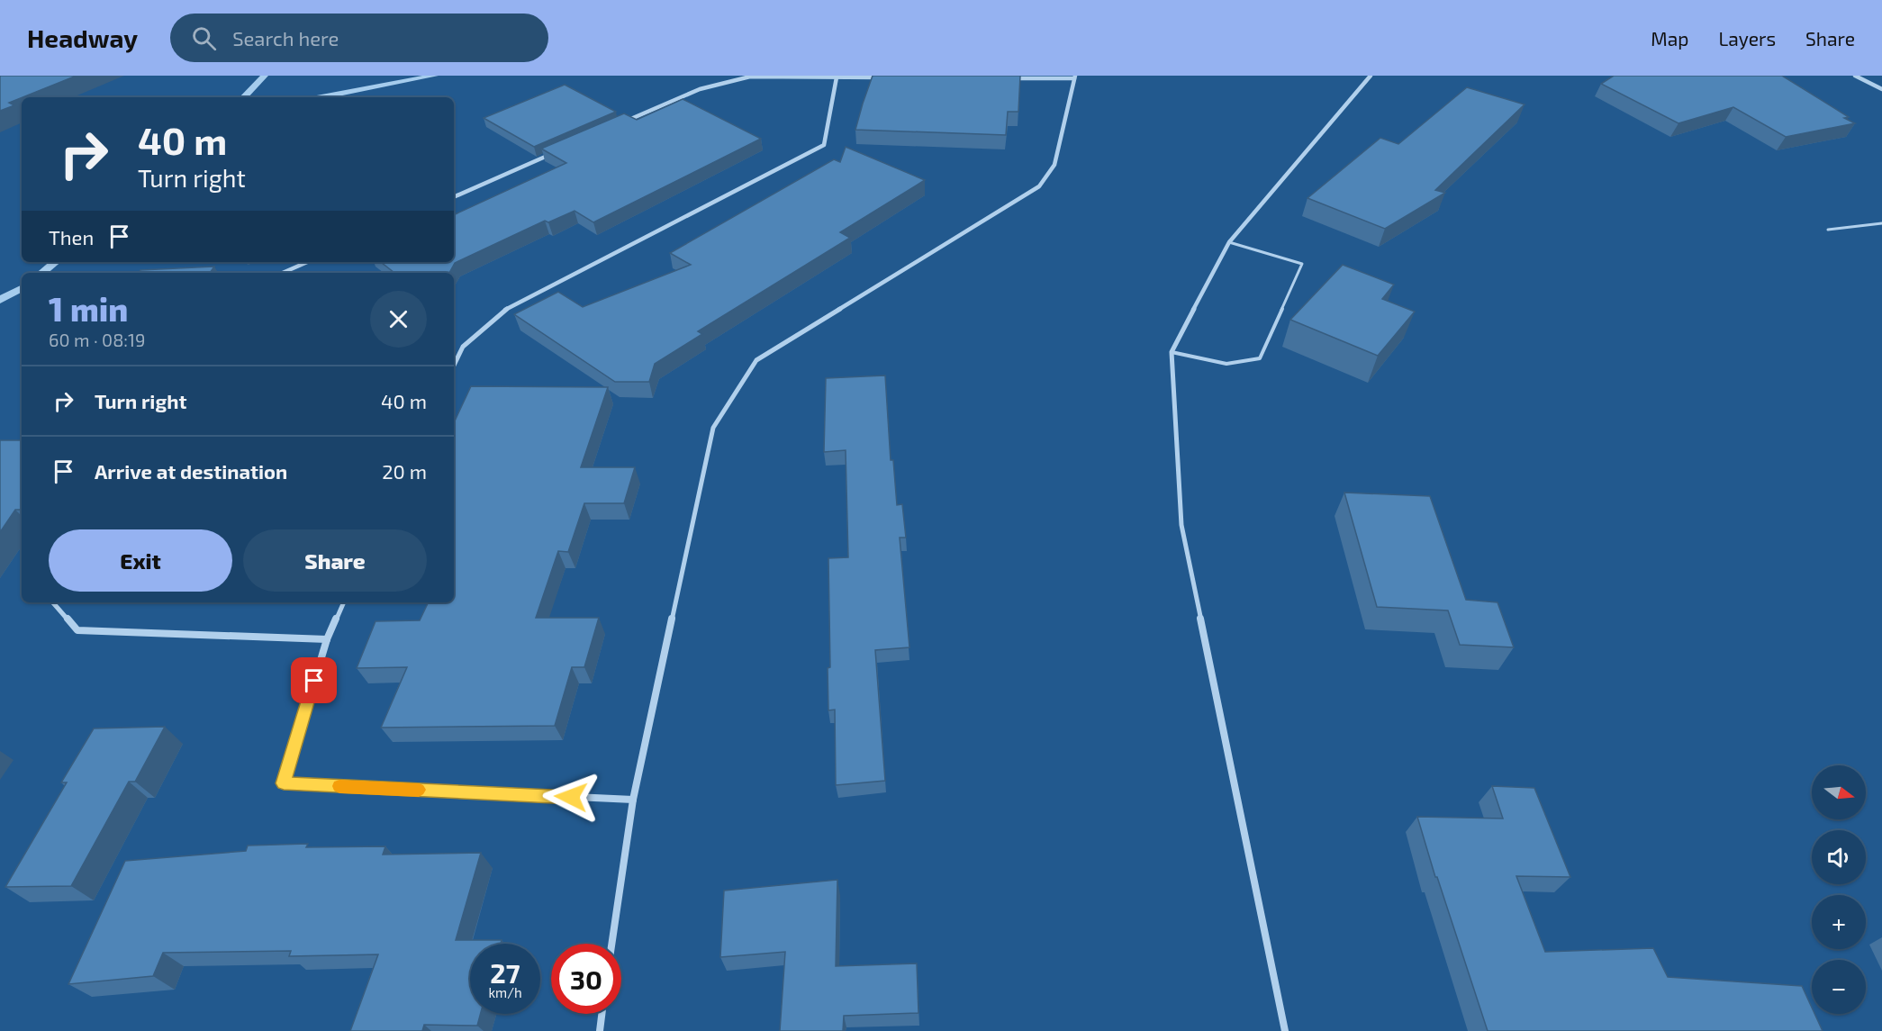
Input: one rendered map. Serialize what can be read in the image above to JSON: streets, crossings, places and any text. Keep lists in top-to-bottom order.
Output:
{
  "north": "right",
  "page": {
    "header": "Headway",
    "search": "Search here",
    "nav": ["Map", "Layers", "Share"],
    "turn": ["40 m", "Turn right"],
    "then": "Then",
    "heading": ["1 min", "60 m · 08:19"],
    "list": [
      {
        "name": "Turn right",
        "value": "40 m"
      },
      {
        "name": "Arrive at destination",
        "value": "20 m"
      }
    ],
    "buttons": ["Exit", "Share"],
    "map_buttons": ["+", "−"],
    "speed": "27 km/h",
    "limit": "30"
  }
}
